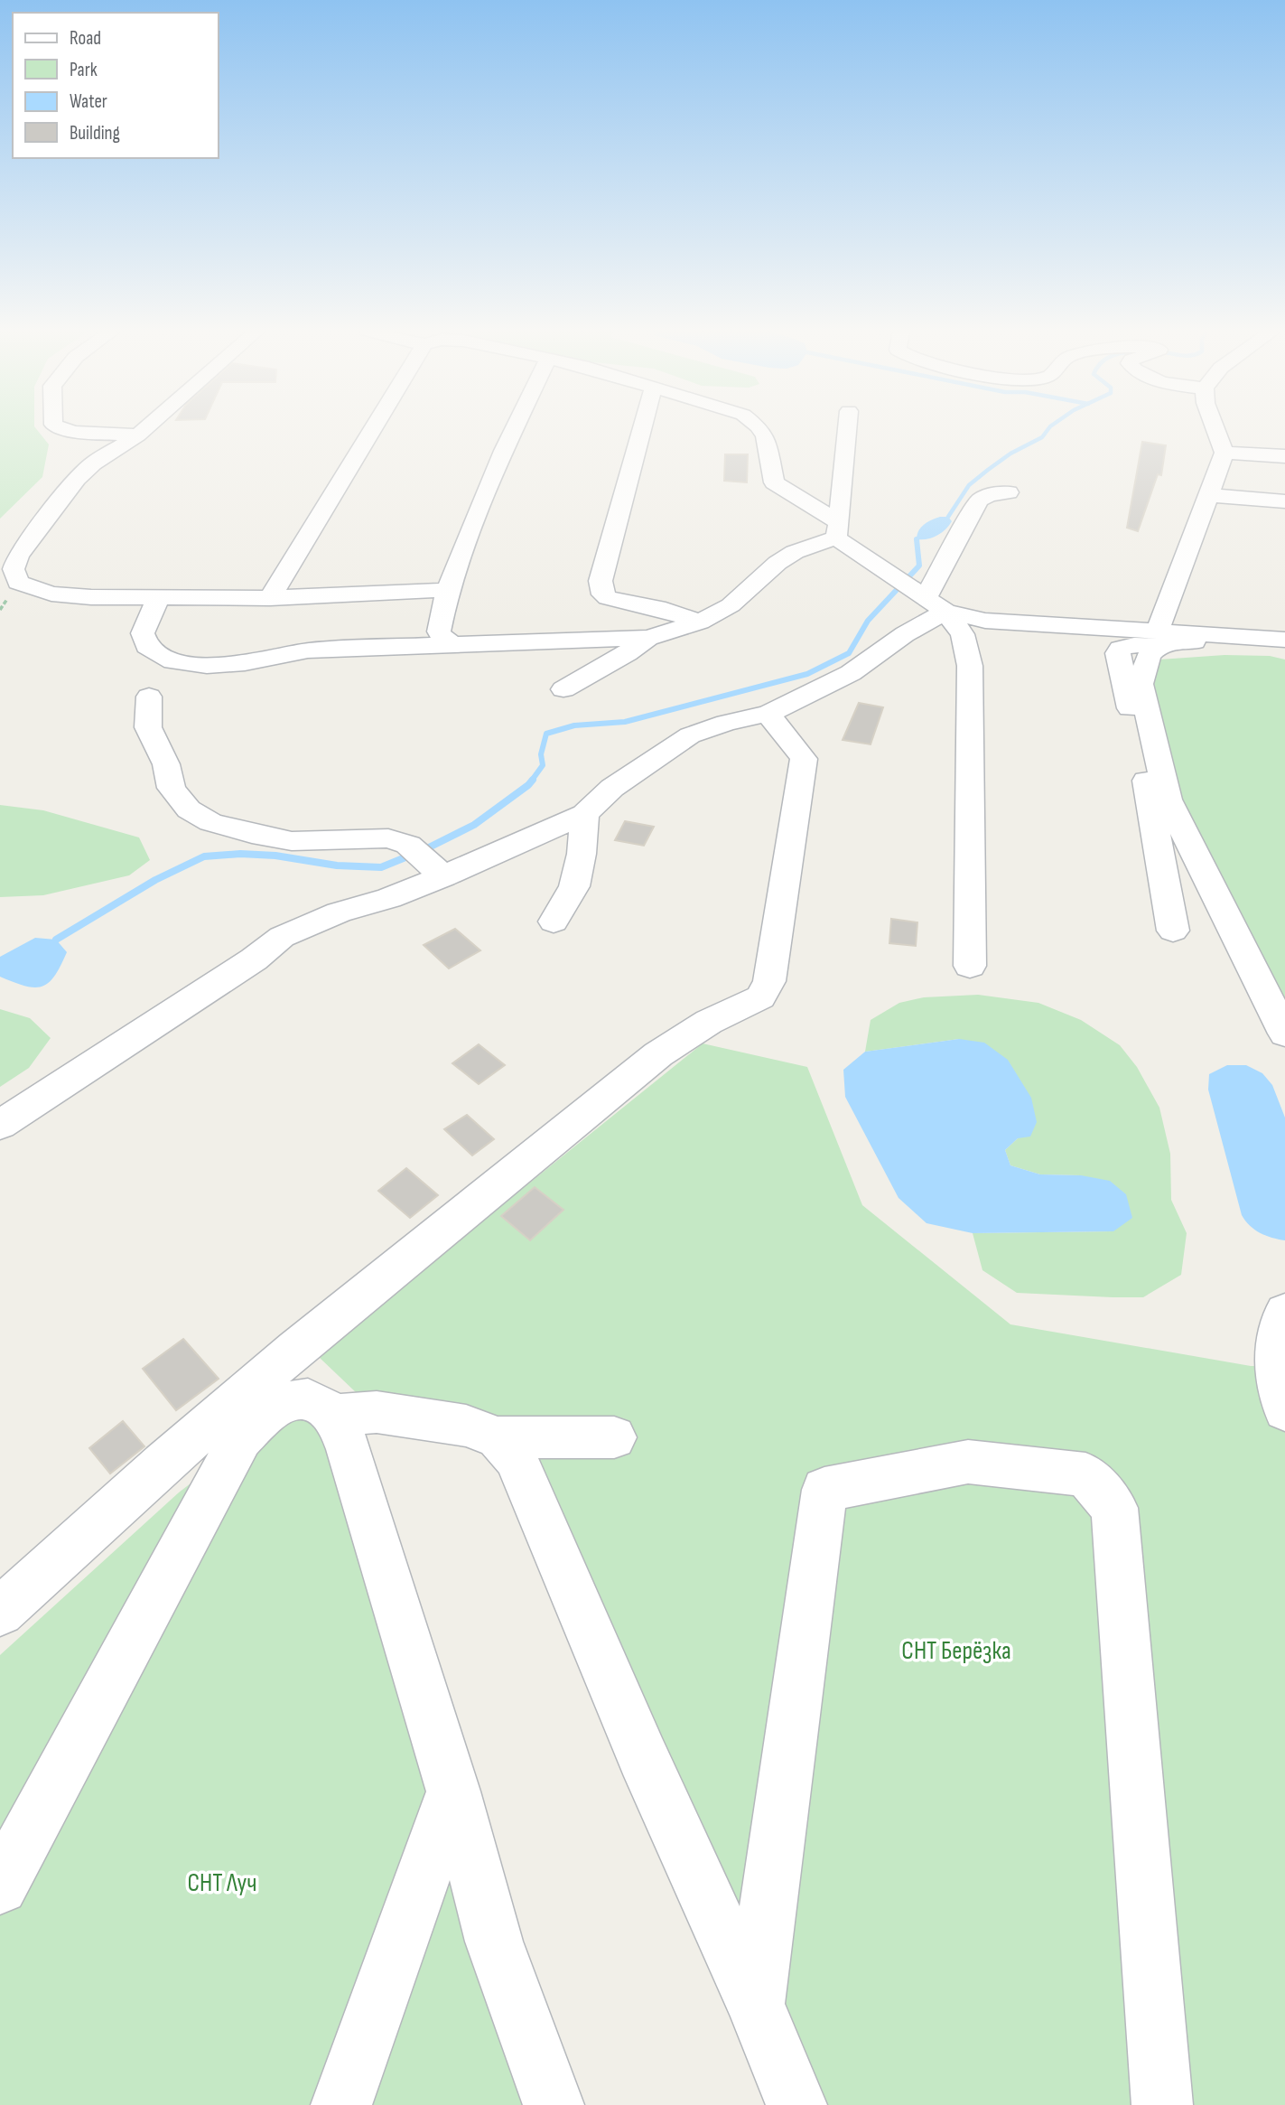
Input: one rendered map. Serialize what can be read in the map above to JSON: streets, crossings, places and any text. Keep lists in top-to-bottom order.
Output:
{
  "parks": ["СНТ Берёзка", "СНТ Луч"],
  "legend": [
    "Road",
    "Park",
    "Water",
    "Building"
  ]
}
